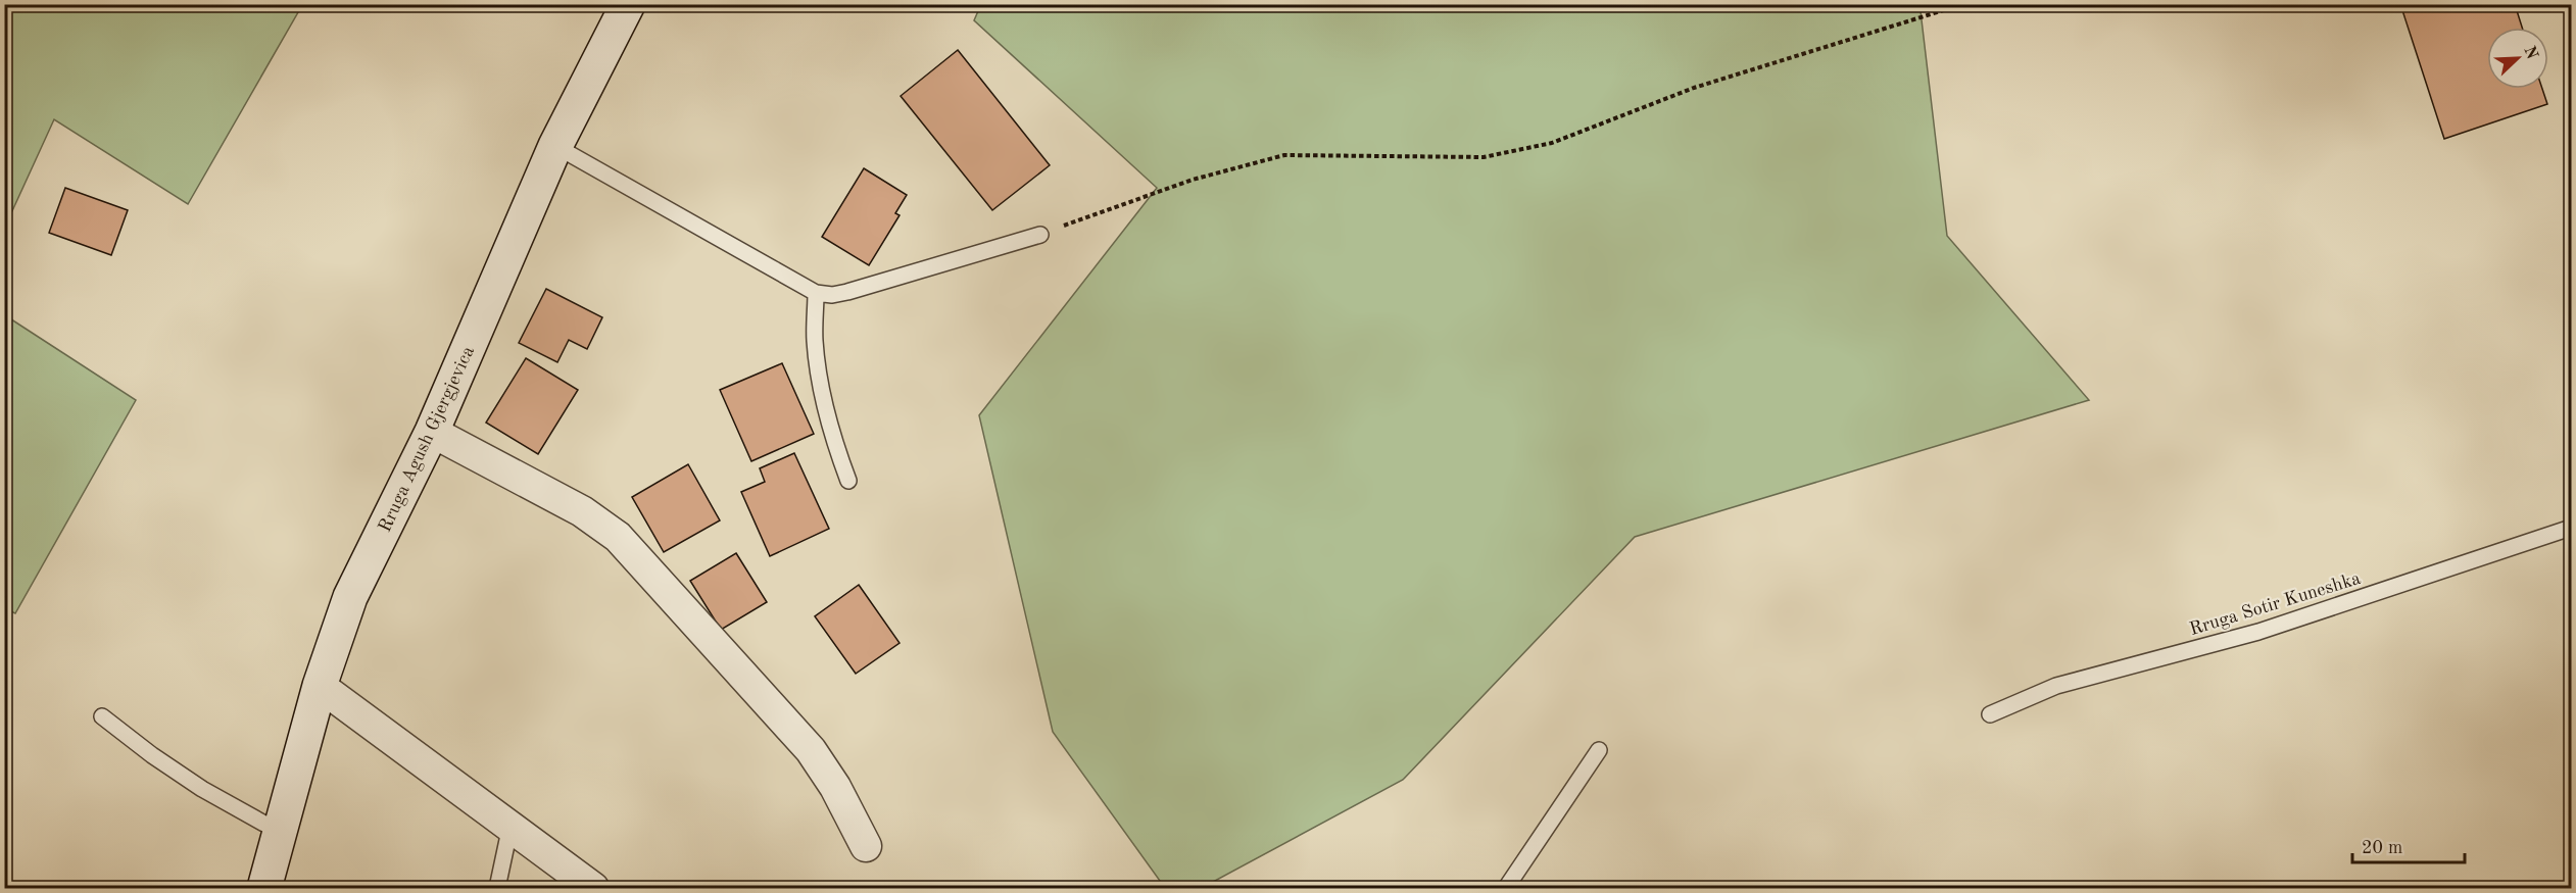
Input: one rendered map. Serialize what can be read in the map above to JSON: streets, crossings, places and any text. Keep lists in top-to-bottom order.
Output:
{
  "streets": {
    "main road": ["Rruga Agush Gjergjevica"],
    "lane": ["Rruga Sotir Kuneshka"]
  },
  "scale_bar": "20 m",
  "north": "top right"
}
